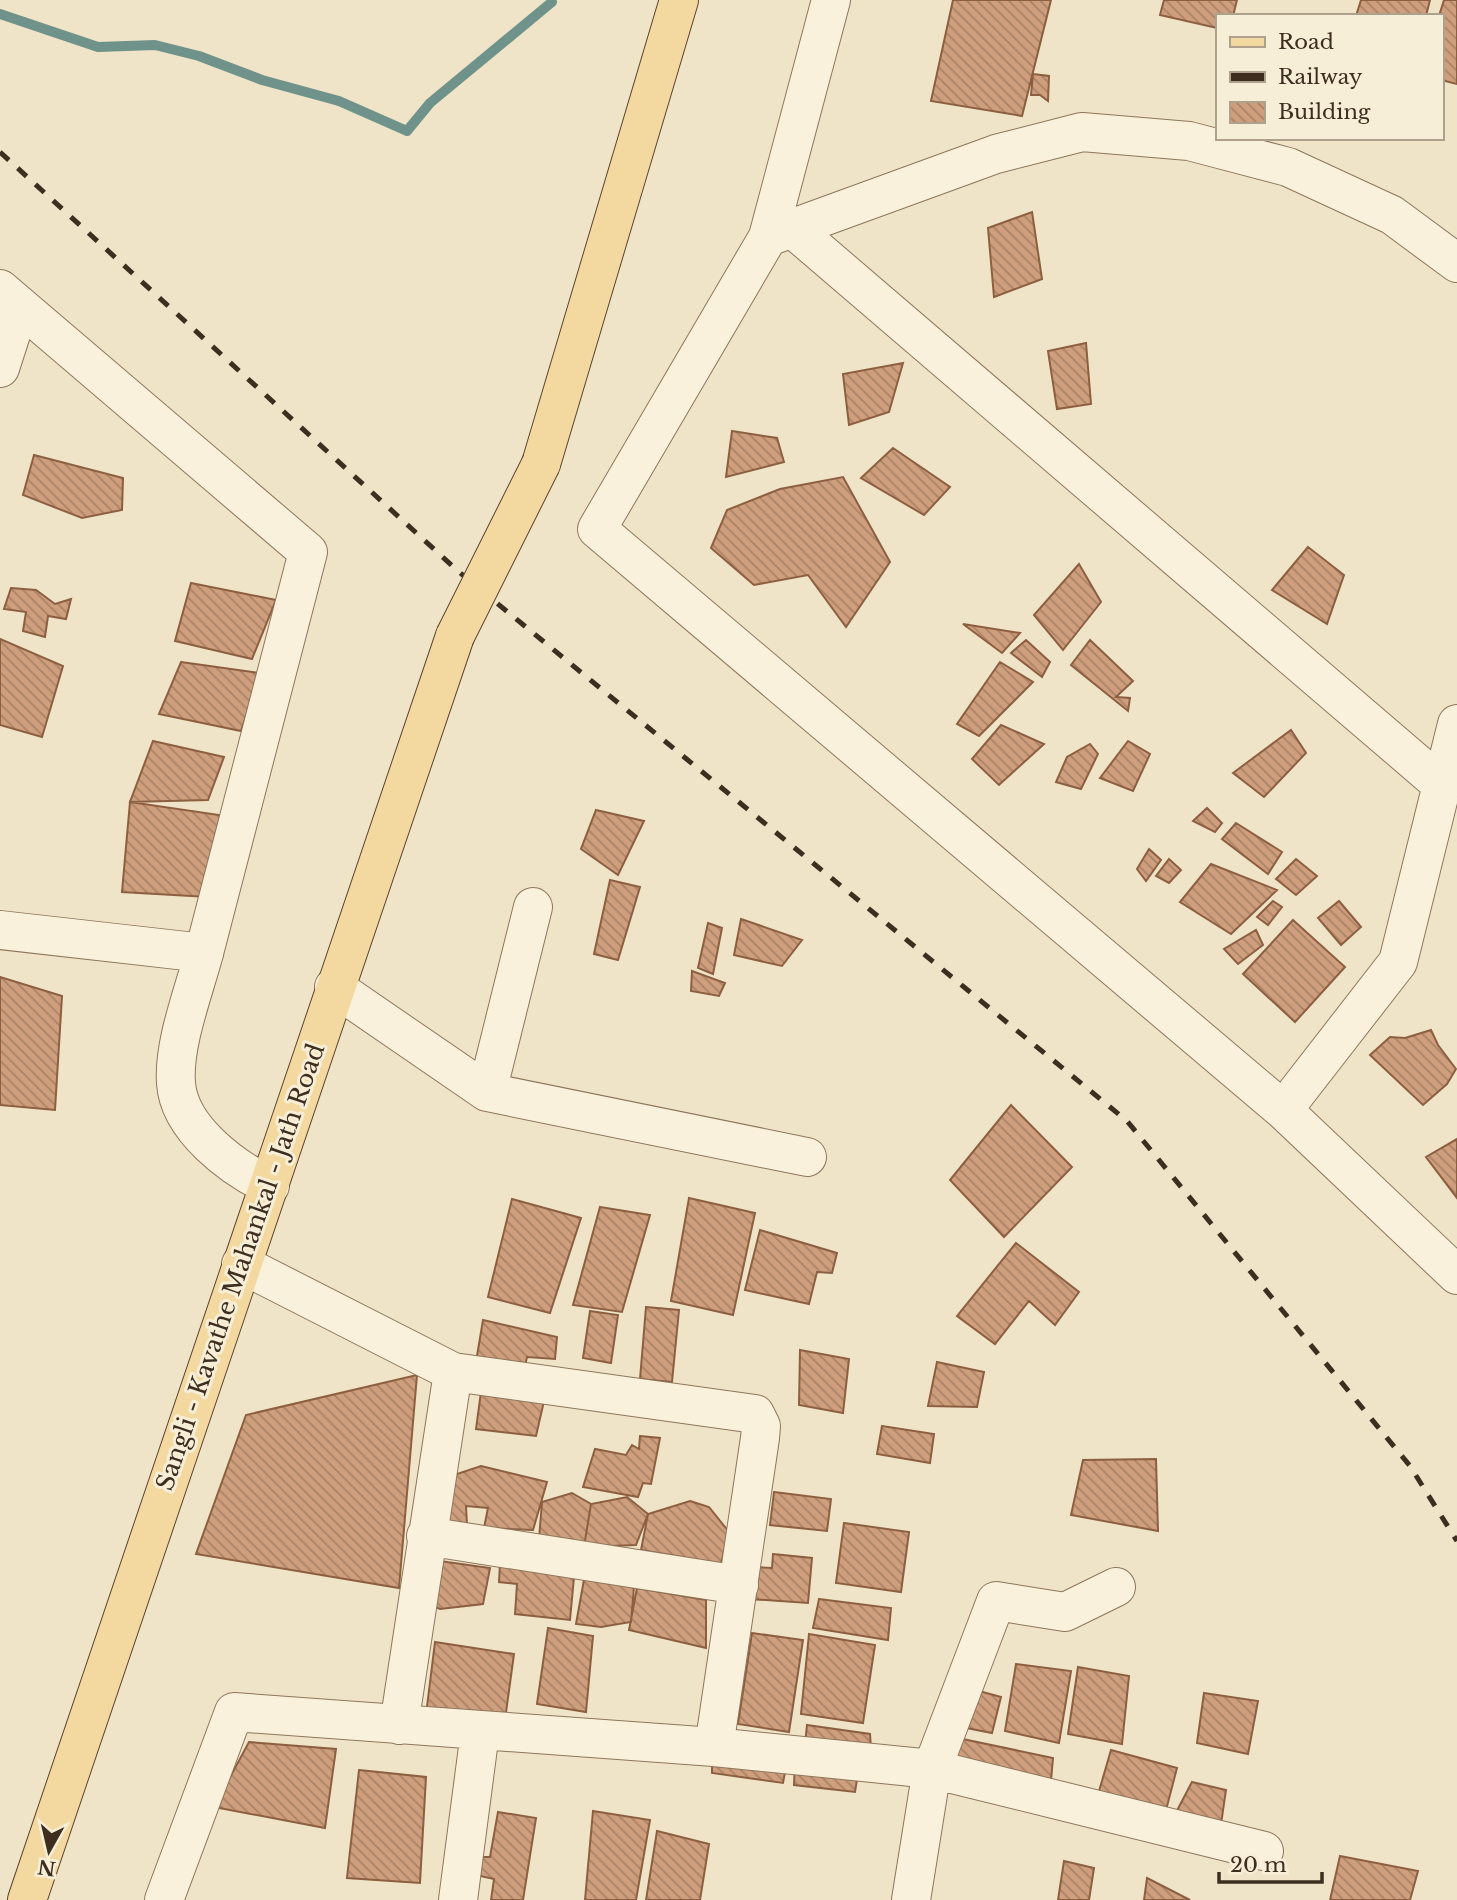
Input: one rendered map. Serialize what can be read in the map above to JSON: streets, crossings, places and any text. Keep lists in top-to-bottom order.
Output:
{
  "streets": {
    "main road": ["Sangli - Kavathe Mahankal - Jath Road"]
  },
  "legend": ["Road", "Railway", "Building"],
  "scale_bar": "20 m",
  "north": "bottom"
}
